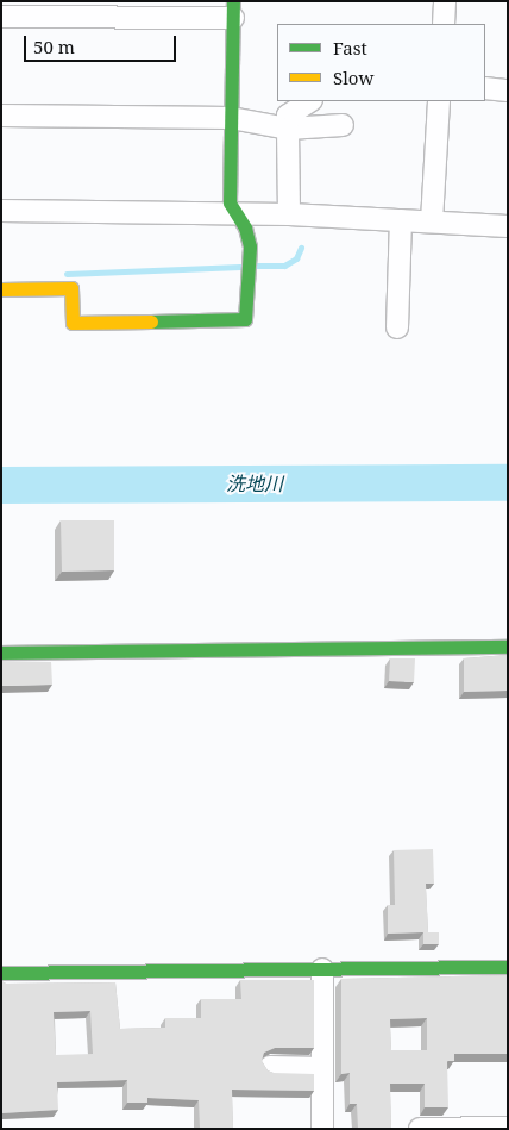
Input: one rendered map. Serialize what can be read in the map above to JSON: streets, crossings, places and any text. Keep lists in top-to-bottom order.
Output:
{
  "water": ["洗地川"],
  "legend": ["Fast", "Slow"],
  "scale_bar": "50 m"
}
